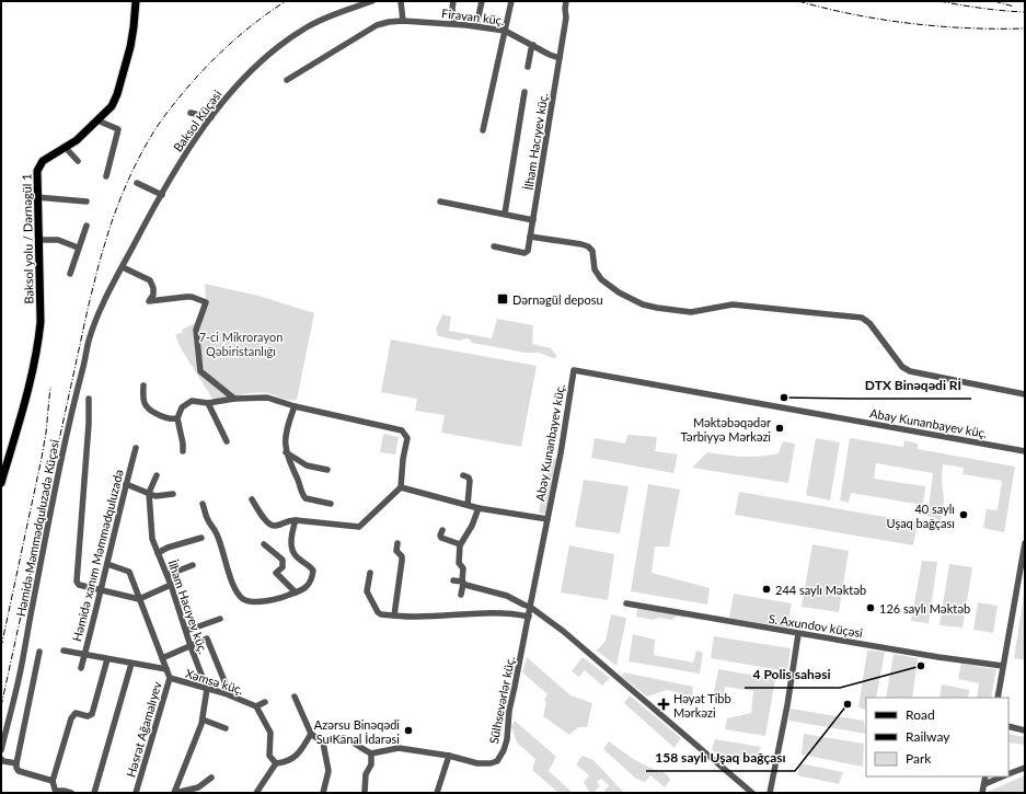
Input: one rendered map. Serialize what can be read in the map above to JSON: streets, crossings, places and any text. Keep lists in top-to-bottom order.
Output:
{
  "streets": {
    "main road": ["Baksol yolu / Dərnəgül 1"],
    "street": [
      "Firavan küç.",
      "Baksol Küçəsi",
      "İlham Hacıyev küç.",
      "Abay Kunanbayev küç.",
      "Həmidə Məmmədquluzadə Küçəsi",
      "Həmidə xanım Məmmədquluzadə",
      "S. Axundov küçəsi",
      "Xəmsə küç.",
      "Sülhsevərlər küç.",
      "Həsrət Ağamalıyev"
    ]
  },
  "crossings": [
    ["Firavan küç.", "İlham Hacıyev küç."],
    ["Baksol Küçəsi", "Həmidə Məmmədquluzadə Küçəsi"],
    ["İlham Hacıyev küç.", "Xəmsə küç."],
    ["Abay Kunanbayev küç.", "Sülhsevərlər küç."],
    ["Həmidə xanım Məmmədquluzadə", "Həsrət Ağamalıyev"],
    ["Xəmsə küç.", "Həsrət Ağamalıyev"]
  ],
  "parks": ["7-ci Mikrorayon Qəbiristanlığı"],
  "places": {
    "transit": ["Dərnəgül deposu"],
    "other": [
      "DTX Binəqədi Rİ",
      "Məktəbəqədər Tərbiyyə Mərkəzi",
      "40 saylı Uşaq bağçası",
      "244 saylı Məktəb",
      "126 saylı Məktəb",
      "4 Polis sahəsi",
      "158 saylı Uşaq bağçası",
      "Azərsu Binəqədi Su Kanal İdarəsi"
    ],
    "health": ["Həyat Tibb Mərkəzi"]
  },
  "legend": ["Road", "Railway", "Park"]
}
